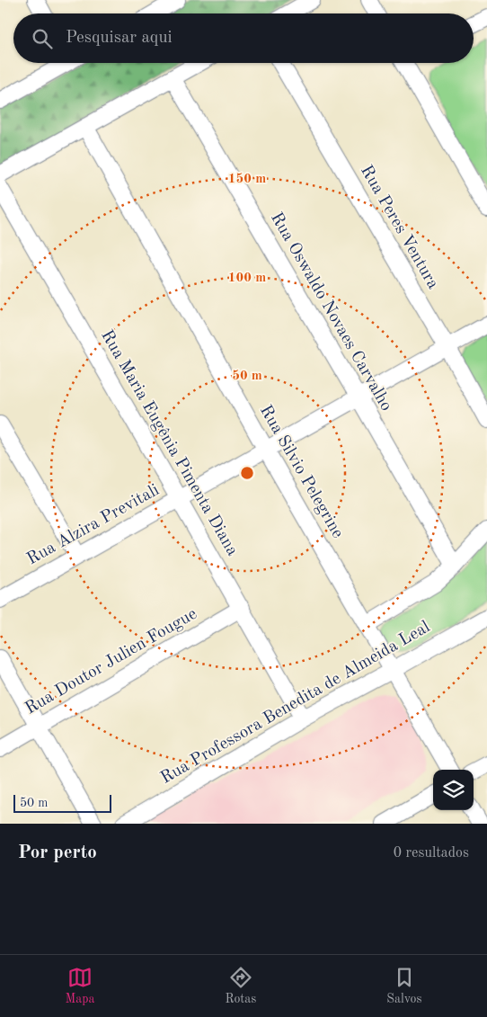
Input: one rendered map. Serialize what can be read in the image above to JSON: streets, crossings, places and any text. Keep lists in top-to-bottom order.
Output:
{
  "streets": {
    "street": [
      "Rua Peres Ventura",
      "Rua Oswaldo Novaes Carvalho",
      "Rua Maria Eugênia Pimenta Diana",
      "Rua Silvio Pelegrine",
      "Rua Alzira Previtali",
      "Rua Doutor Julien Fougue",
      "Rua Professora Benedita de Almeida Leal"
    ]
  },
  "crossings": [
    ["Rua Peres Ventura", "Rua Alzira Previtali"],
    ["Rua Oswaldo Novaes Carvalho", "Rua Alzira Previtali"],
    ["Rua Maria Eugênia Pimenta Diana", "Rua Alzira Previtali"],
    ["Rua Maria Eugênia Pimenta Diana", "Rua Doutor Julien Fougue"],
    ["Rua Maria Eugênia Pimenta Diana", "Rua Professora Benedita de Almeida Leal"],
    ["Rua Silvio Pelegrine", "Rua Alzira Previtali"],
    ["Rua Silvio Pelegrine", "Rua Professora Benedita de Almeida Leal"]
  ],
  "scale_bar": "50 m",
  "page": {
    "search": "Pesquisar aqui",
    "scale": "50 m",
    "heading": ["Por perto", "0 resultados"],
    "nav": ["Mapa", "Rotas", "Salvos"]
  },
  "rings": ["150 m", "100 m", "50 m"]
}
